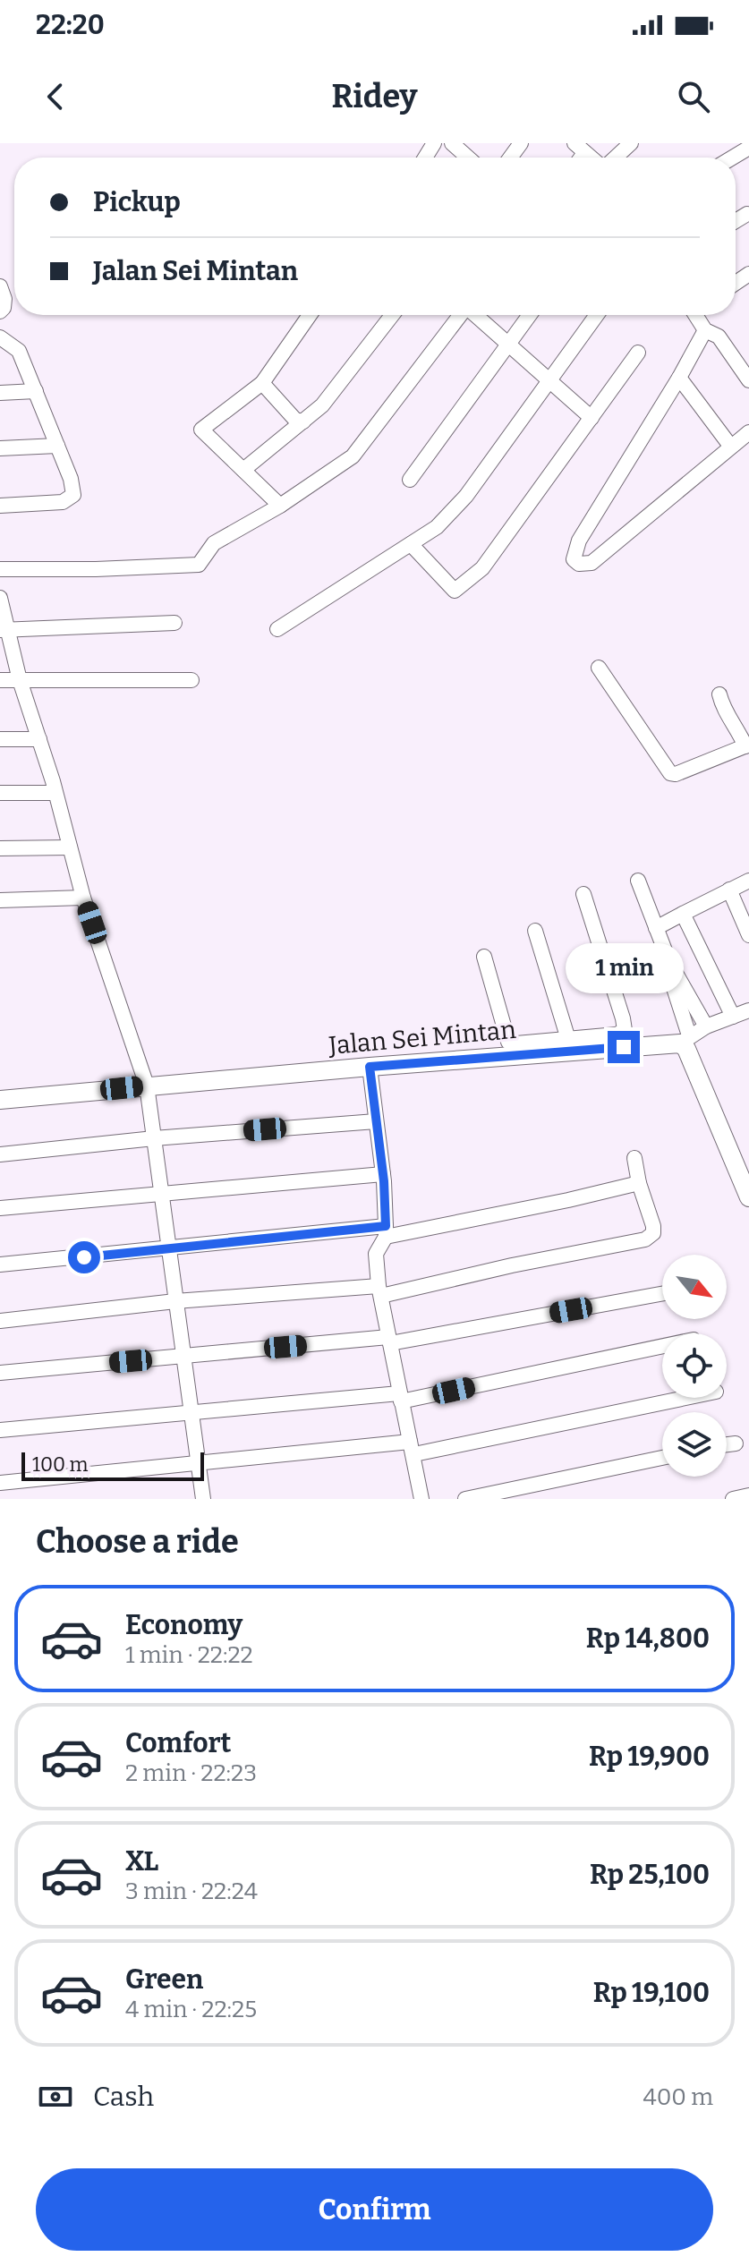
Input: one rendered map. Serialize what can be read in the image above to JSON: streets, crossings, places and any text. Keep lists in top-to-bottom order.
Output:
{
  "streets": {
    "street": ["Jalan Sei Mintan"]
  },
  "scale_bar": "100 m",
  "north": "bottom right",
  "page": {
    "status": "22:20",
    "header": "Ridey",
    "banner": ["Pickup", "Jalan Sei Mintan"],
    "bubble": "1 min",
    "scale": "100 m",
    "heading": "Choose a ride",
    "list": [
      {
        "name": "Economy",
        "note": "1 min · 22:22",
        "value": "Rp 14,800"
      },
      {
        "name": "Comfort",
        "note": "2 min · 22:23",
        "value": "Rp 19,900"
      },
      {
        "name": "XL",
        "note": "3 min · 22:24",
        "value": "Rp 25,100"
      },
      {
        "name": "Green",
        "note": "4 min · 22:25",
        "value": "Rp 19,100"
      }
    ],
    "pay": ["Cash", "400 m"],
    "buttons": "Confirm"
  }
}
